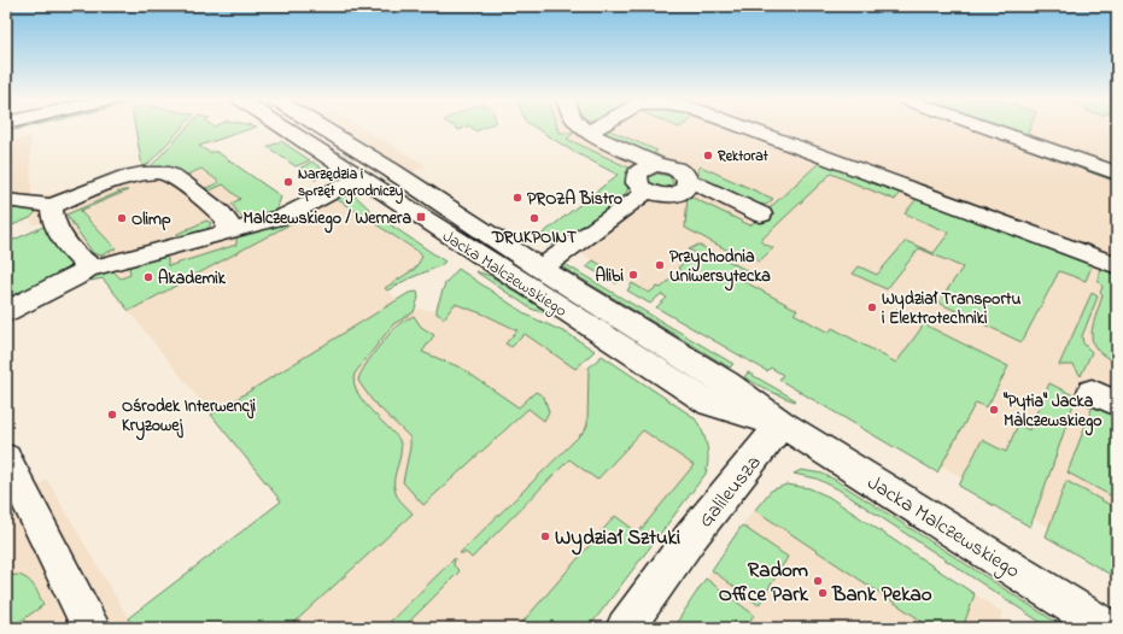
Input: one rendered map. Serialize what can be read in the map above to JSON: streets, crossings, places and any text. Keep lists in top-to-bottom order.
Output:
{
  "streets": {
    "street": ["Jacka Malczewskiego", "Galileusza"]
  },
  "crossings": [
    ["Jacka Malczewskiego", "Galileusza"]
  ],
  "places": {
    "other": [
      "Rektorat",
      "Narzędzia i sprzęt ogrodniczy",
      "PROZA Bistro",
      "Olimp",
      "DRUKPOINT",
      "Przychodnia Uniwersytecka",
      "Alibi",
      "Akademik",
      "Wydział Transportu i Elektrotechniki",
      "\"Pytia\" Jacka Malczewskiego",
      "Ośrodek Interwencji Kryzowej",
      "Wydział Sztuki",
      "Radom Office Park",
      "Bank Pekao"
    ],
    "transit": ["Malczewskiego / Wernera"]
  }
}
